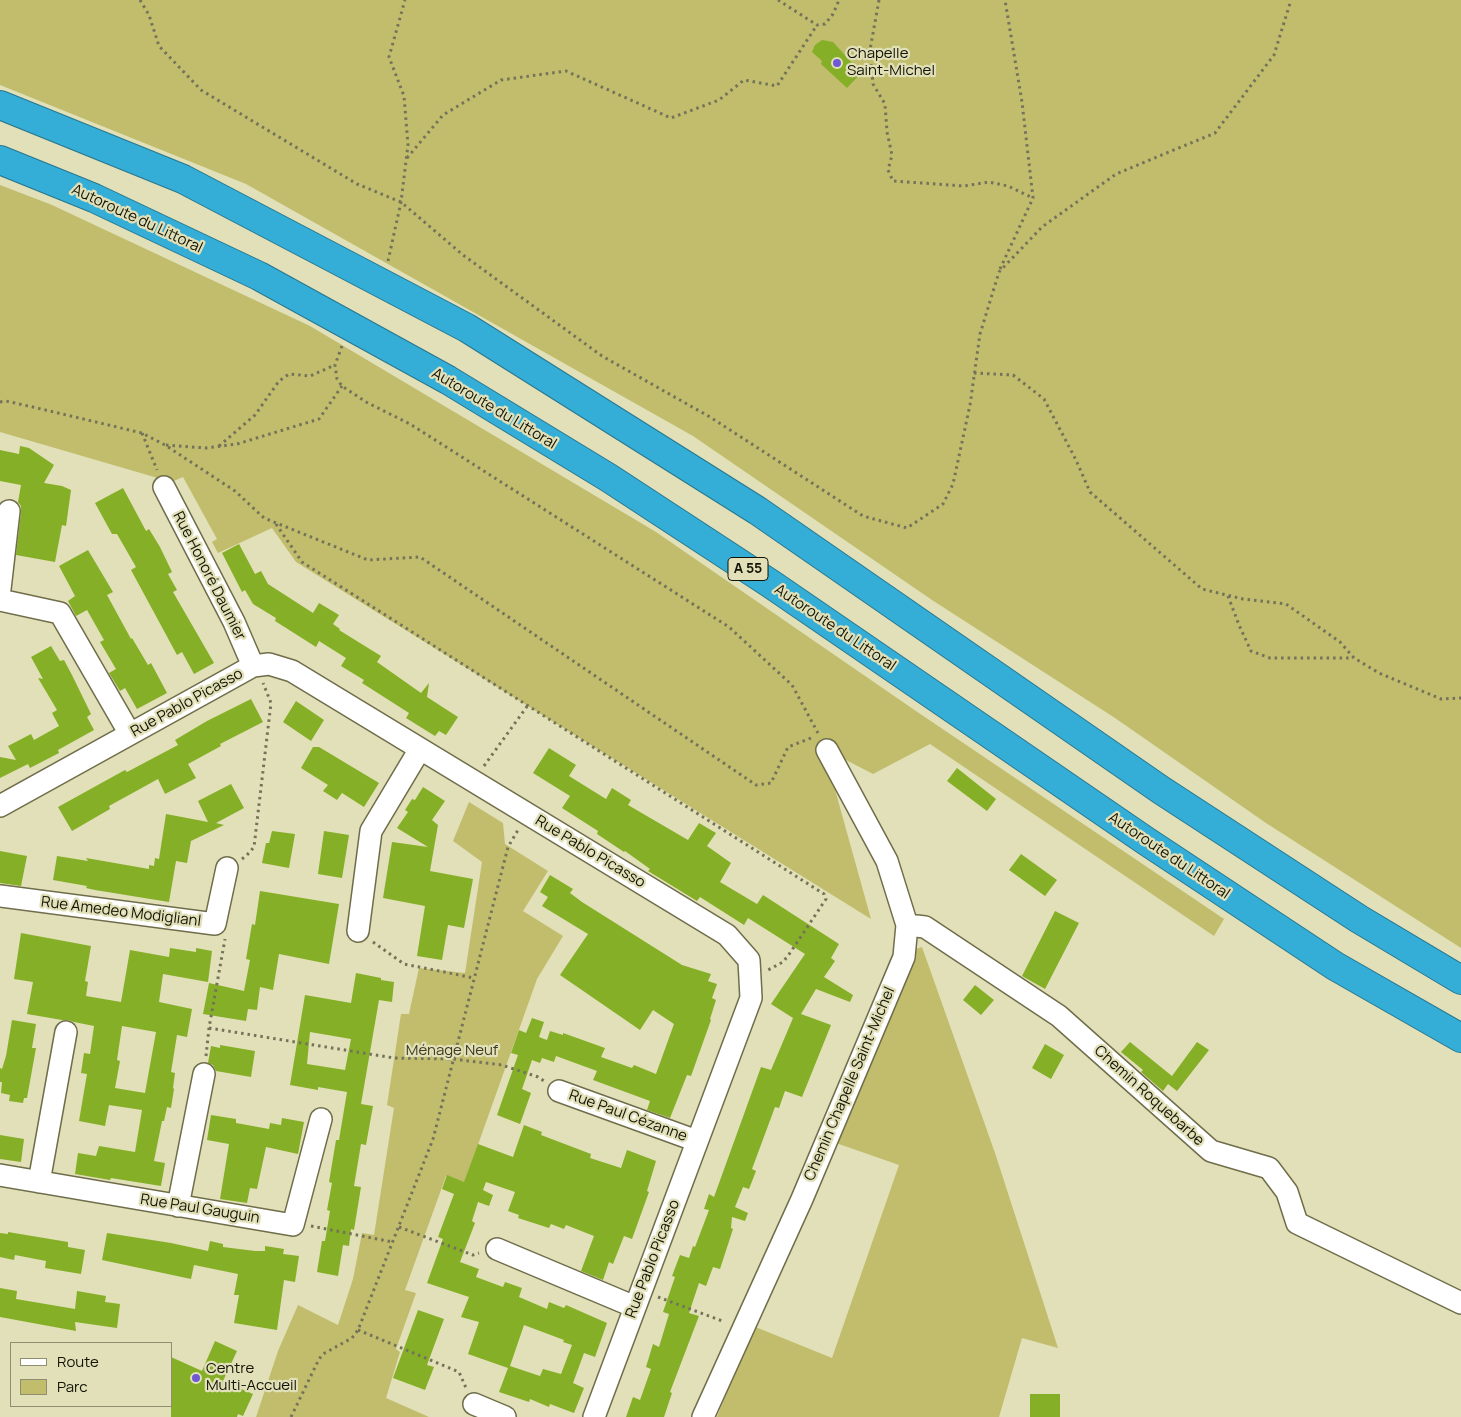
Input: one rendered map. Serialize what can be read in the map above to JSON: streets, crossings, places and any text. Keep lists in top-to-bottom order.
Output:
{
  "streets": {
    "highway": ["Autoroute du Littoral", "A 55"],
    "street": [
      "Rue Honoré Daumier",
      "Rue Pablo Picasso",
      "Rue Amedeo Modiglianl",
      "Chemin Chapelle Saint-Michel",
      "Chemin Roquebarbe",
      "Rue Paul Cézanne",
      "Rue Paul Gauguin"
    ]
  },
  "crossings": [
    ["Rue Honoré Daumier", "Rue Pablo Picasso"],
    ["Rue Pablo Picasso", "Rue Paul Cézanne"],
    ["Chemin Chapelle Saint-Michel", "Chemin Roquebarbe"]
  ],
  "parks": ["Ménage Neuf"],
  "places": ["Chapelle Saint-Michel", "Centre Multi-Accueil"],
  "legend": ["Route", "Parc"]
}
